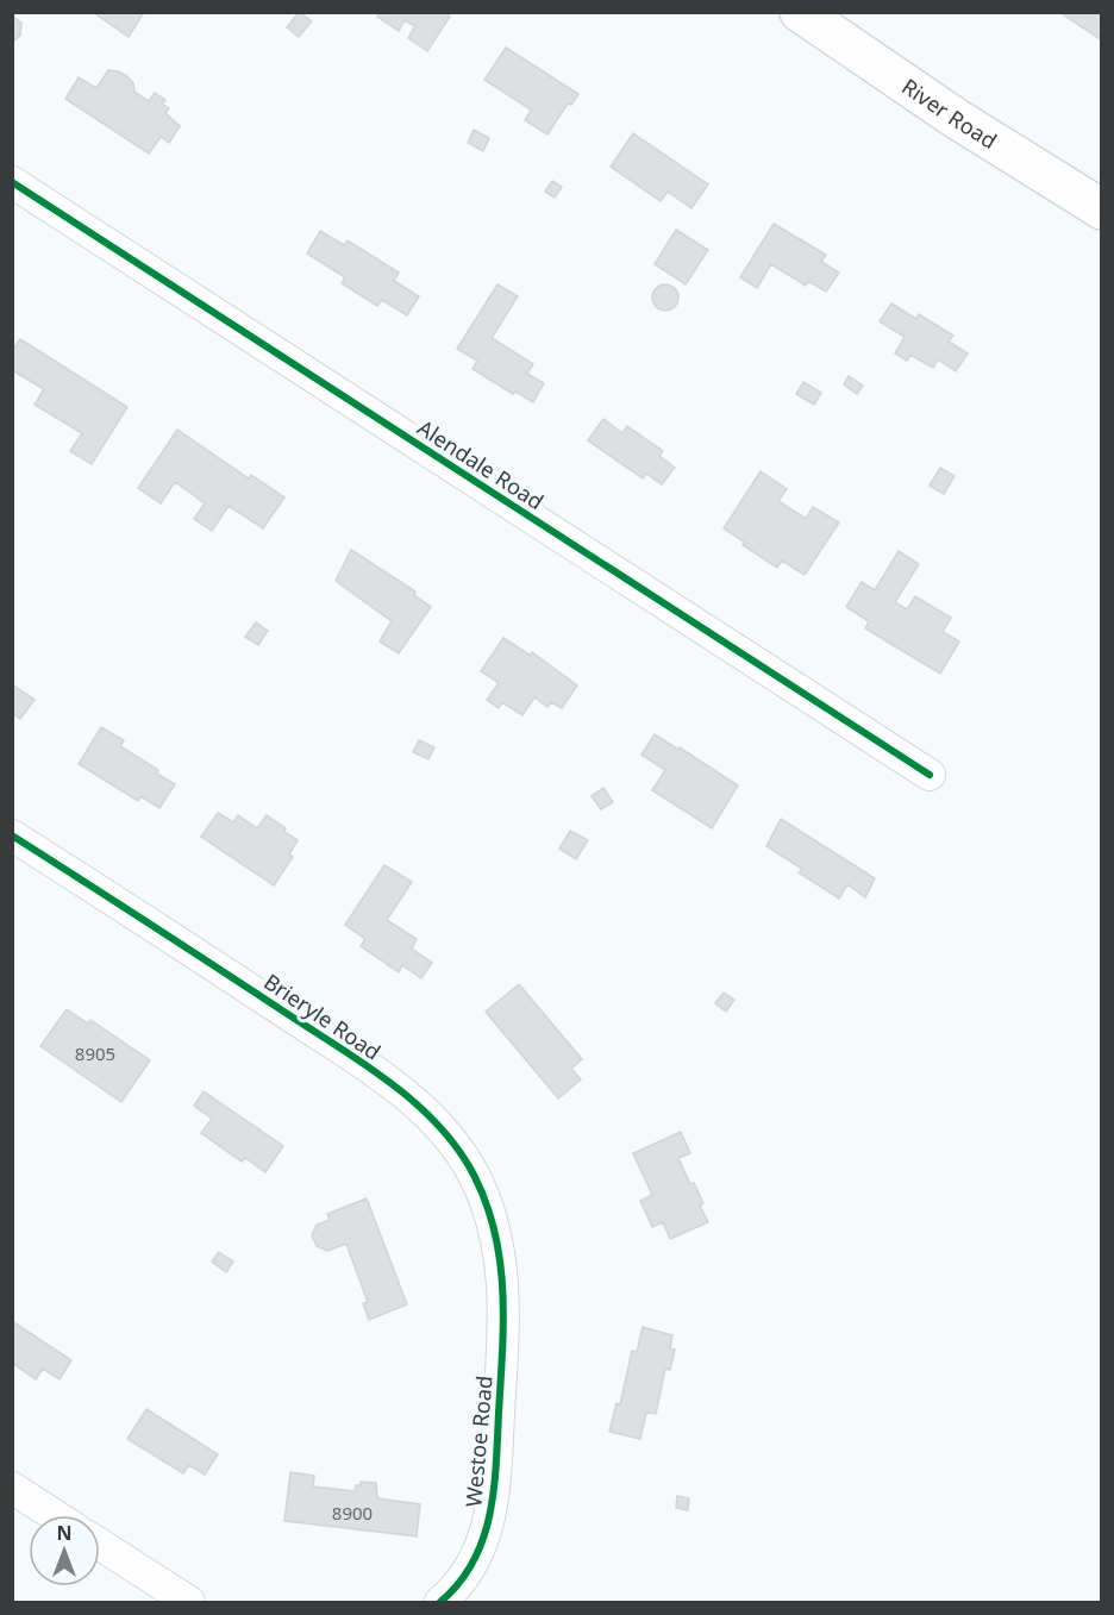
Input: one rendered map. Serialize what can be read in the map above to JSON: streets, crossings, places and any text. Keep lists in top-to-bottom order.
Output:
{
  "streets": {
    "main road": ["River Road"],
    "street": ["Alendale Road", "Brieryle Road", "Westoe Road"]
  },
  "crossings": [
    ["Brieryle Road", "Westoe Road"]
  ],
  "house_numbers": ["8905", "8900"],
  "north": "top"
}
